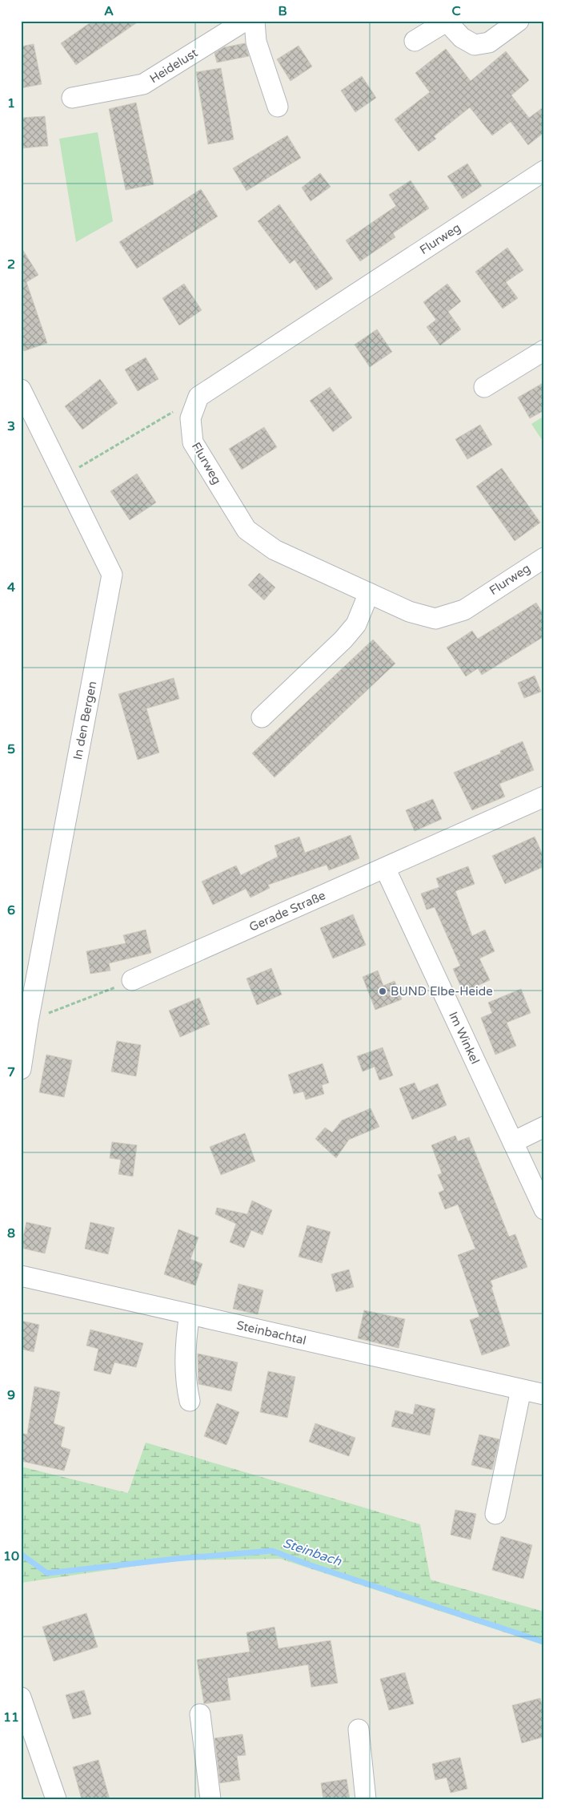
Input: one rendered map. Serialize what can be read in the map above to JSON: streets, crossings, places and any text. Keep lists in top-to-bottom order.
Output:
{
  "streets": {
    "street": [
      "Heidelust",
      "Flurweg",
      "In den Bergen",
      "Gerade Straße",
      "Im Winkel",
      "Steinbachtal"
    ]
  },
  "crossings": [
    ["Gerade Straße", "Im Winkel"]
  ],
  "water": ["Steinbach"],
  "places": ["BUND Elbe-Heide"],
  "grid": {
    "columns": ["A", "B", "C"],
    "rows": [
      "1",
      "2",
      "3",
      "4",
      "5",
      "6",
      "7",
      "8",
      "9",
      "10",
      "11"
    ]
  }
}
